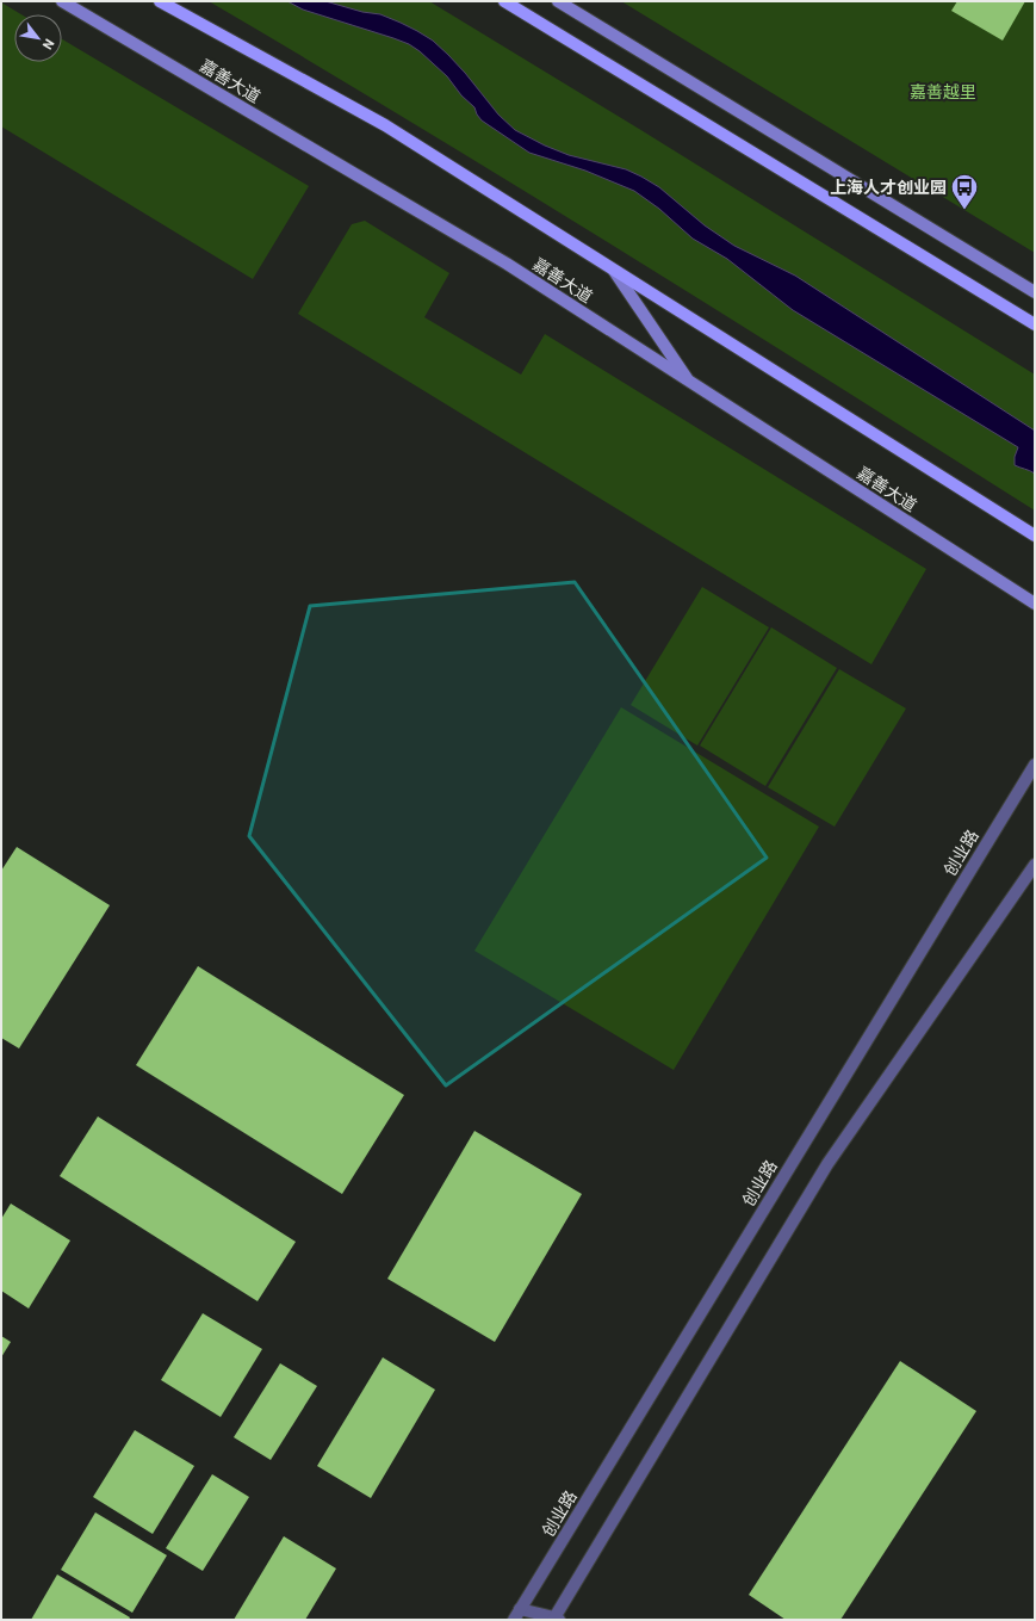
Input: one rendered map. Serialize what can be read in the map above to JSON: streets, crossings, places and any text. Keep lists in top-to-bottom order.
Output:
{
  "streets": {
    "main road": ["嘉善大道"],
    "street": ["创业路"]
  },
  "parks": ["嘉善越里"],
  "places": {
    "bus stop": ["上海人才创业园"]
  },
  "north": "bottom right"
}
